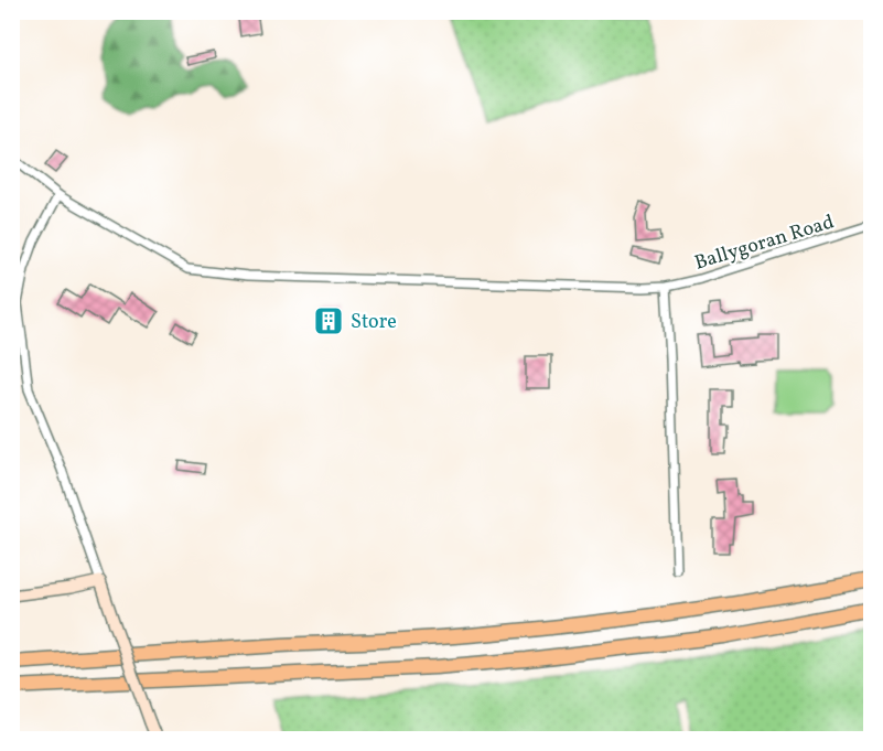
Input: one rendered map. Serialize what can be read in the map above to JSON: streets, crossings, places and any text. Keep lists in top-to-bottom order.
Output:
{
  "streets": {
    "street": ["Ballygoran Road"]
  },
  "places": {
    "building": ["Store"]
  }
}
